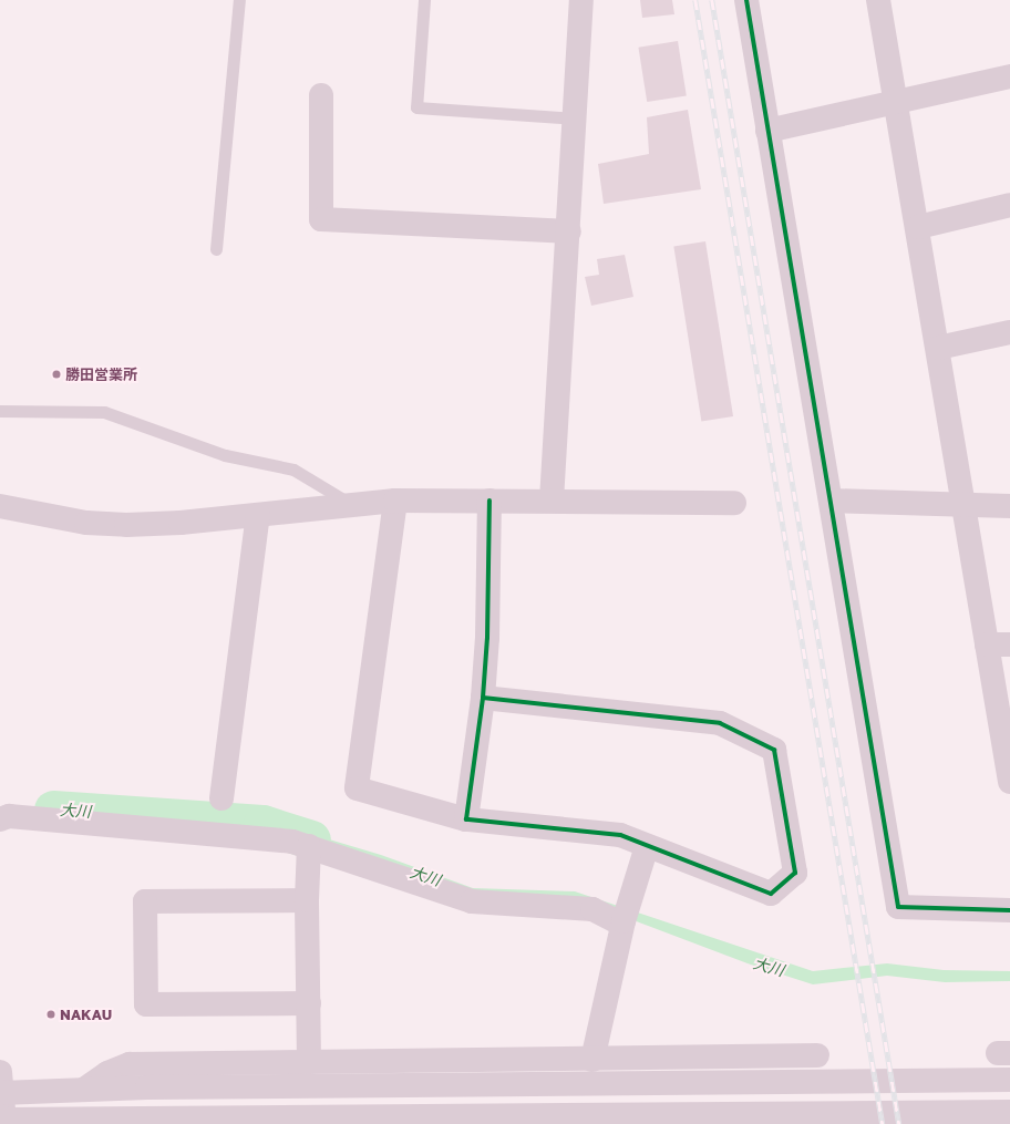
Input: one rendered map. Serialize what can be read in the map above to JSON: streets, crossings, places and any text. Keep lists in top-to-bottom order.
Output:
{
  "water": ["大川"],
  "places": ["勝田営業所", "NAKAU"]
}
